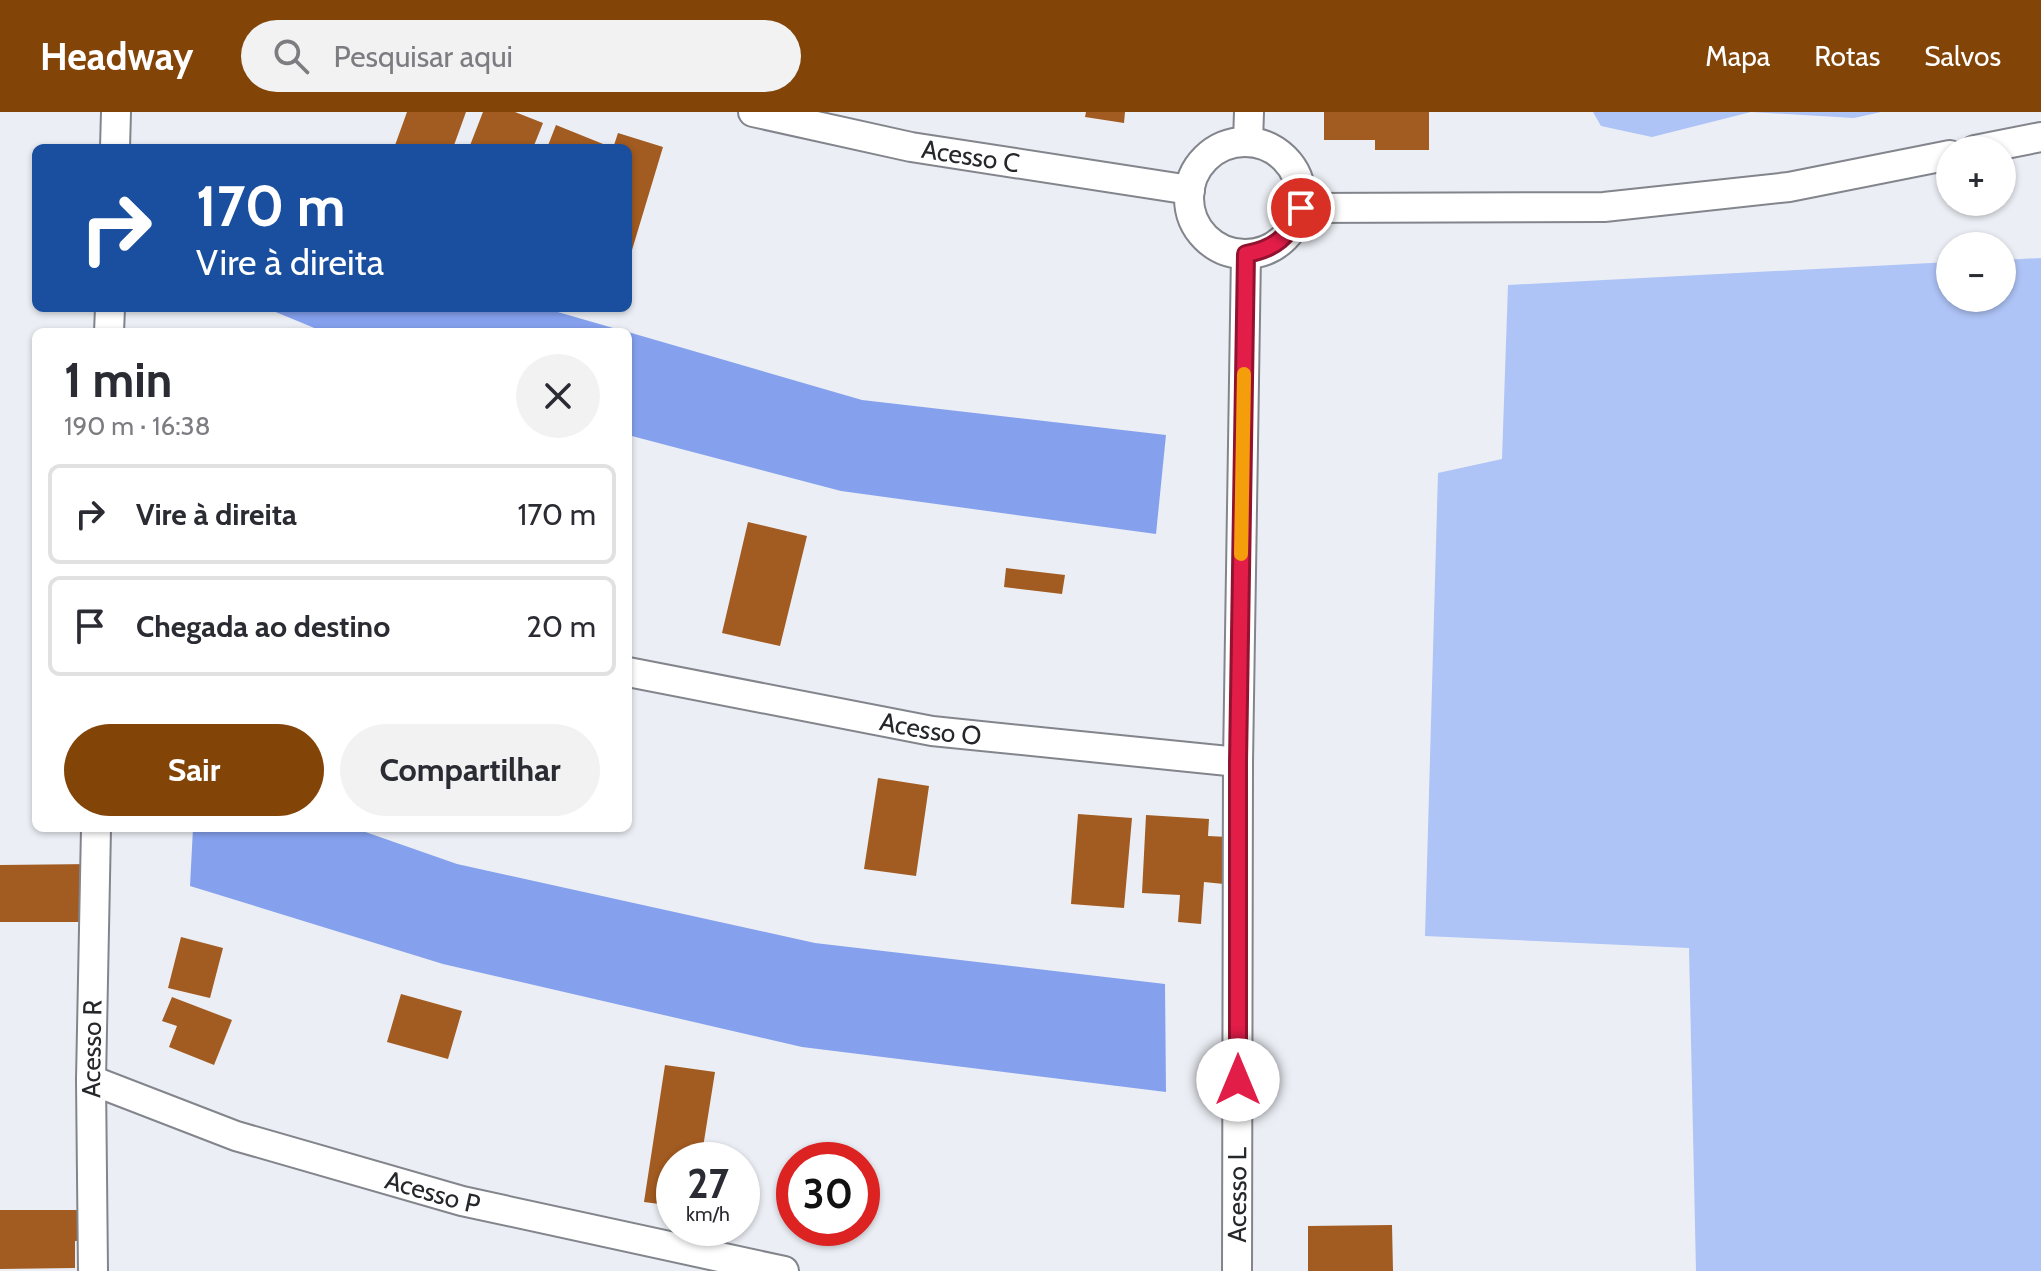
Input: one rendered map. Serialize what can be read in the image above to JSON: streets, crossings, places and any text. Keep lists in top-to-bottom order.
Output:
{
  "streets": {
    "street": [
      "Acesso C",
      "Acesso O",
      "Acesso R",
      "Acesso P",
      "Acesso L"
    ]
  },
  "crossings": [
    ["Acesso C", "Acesso L"],
    ["Acesso O", "Acesso L"],
    ["Acesso R", "Acesso P"]
  ],
  "page": {
    "header": "Headway",
    "search": "Pesquisar aqui",
    "nav": ["Mapa", "Rotas", "Salvos"],
    "map_buttons": ["+", "−"],
    "turn": ["170 m", "Vire à direita"],
    "heading": ["1 min", "190 m · 16:38"],
    "list": [
      {
        "name": "Vire à direita",
        "value": "170 m"
      },
      {
        "name": "Chegada ao destino",
        "value": "20 m"
      }
    ],
    "buttons": ["Sair", "Compartilhar"],
    "speed": "27 km/h",
    "limit": "30"
  }
}
